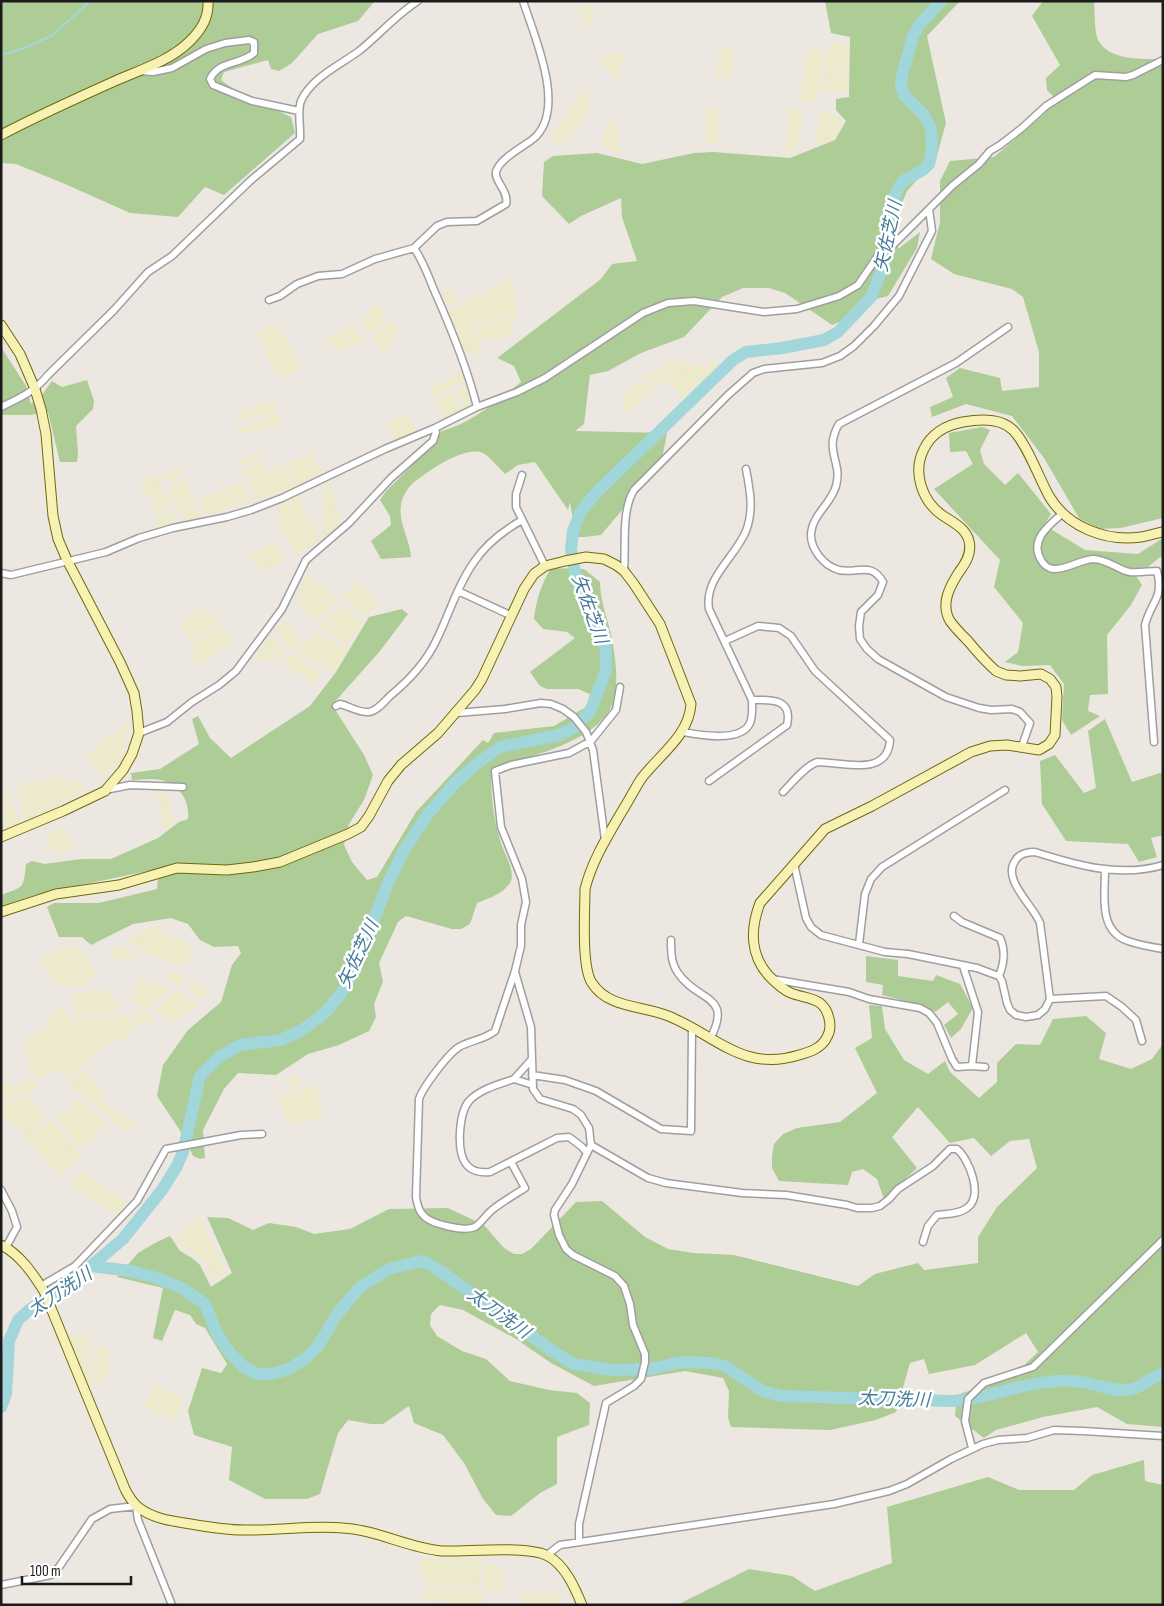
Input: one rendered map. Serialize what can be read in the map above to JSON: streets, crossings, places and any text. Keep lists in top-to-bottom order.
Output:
{
  "water": ["矢佐芝川", "太刀洗川"],
  "scale_bar": "100 m"
}
